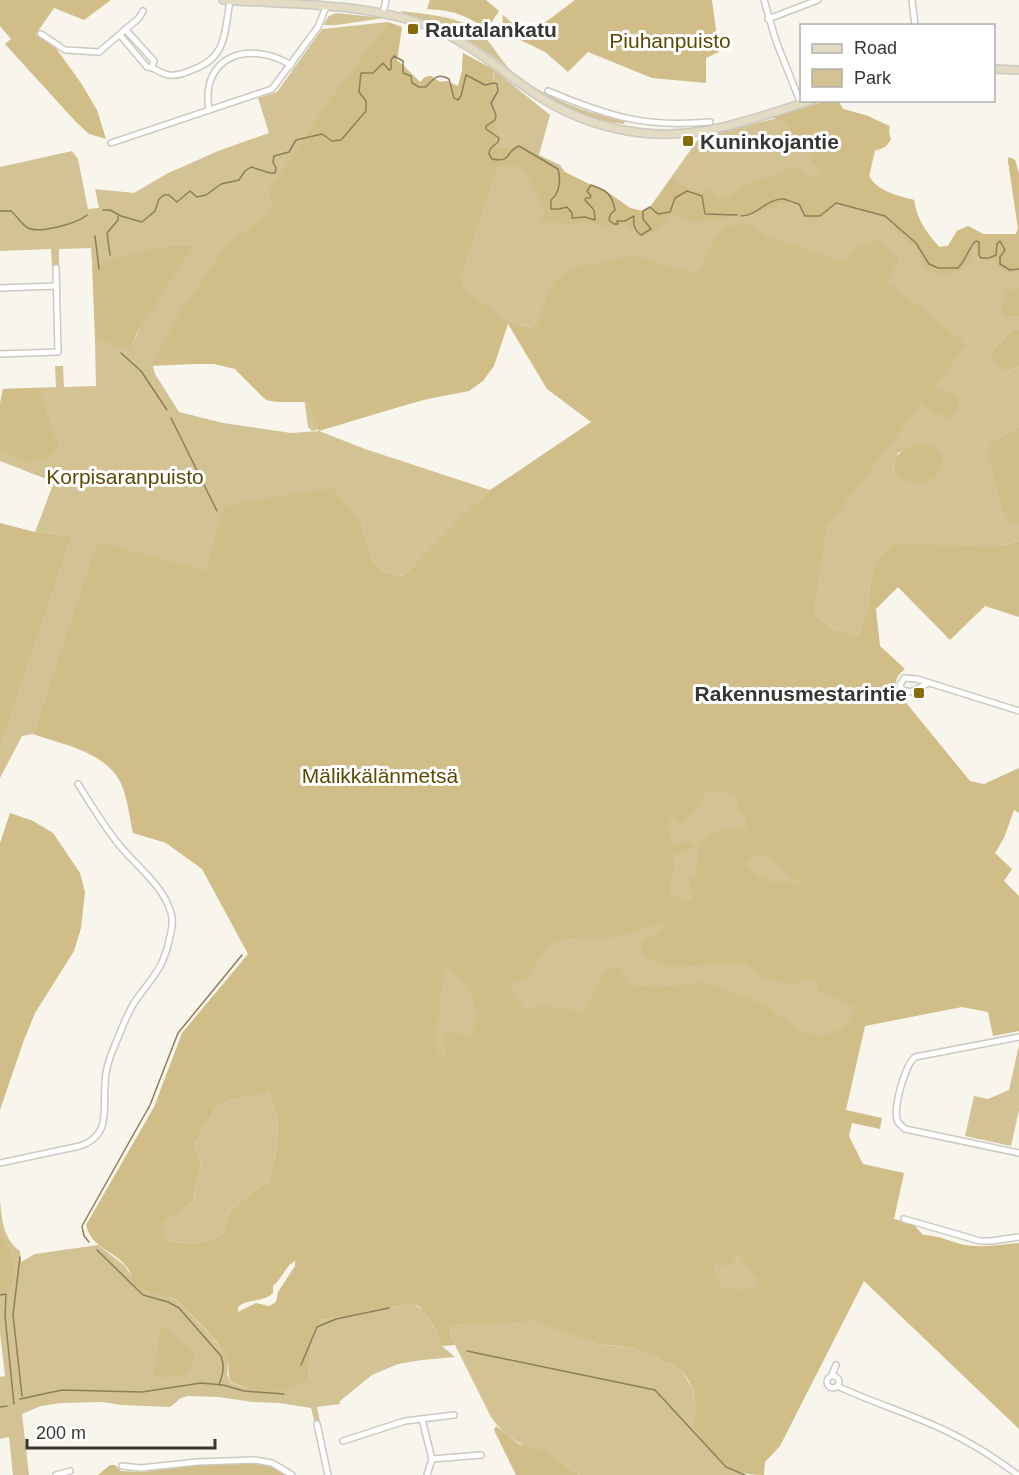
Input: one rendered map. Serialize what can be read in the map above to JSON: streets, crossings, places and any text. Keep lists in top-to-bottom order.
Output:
{
  "parks": ["Piuhanpuisto", "Korpisaranpuisto", "Mälikkälänmetsä"],
  "places": {
    "transit": ["Rautalankatu", "Kuninkojantie", "Rakennusmestarintie"]
  },
  "legend": ["Road", "Park"],
  "scale_bar": "200 m"
}
